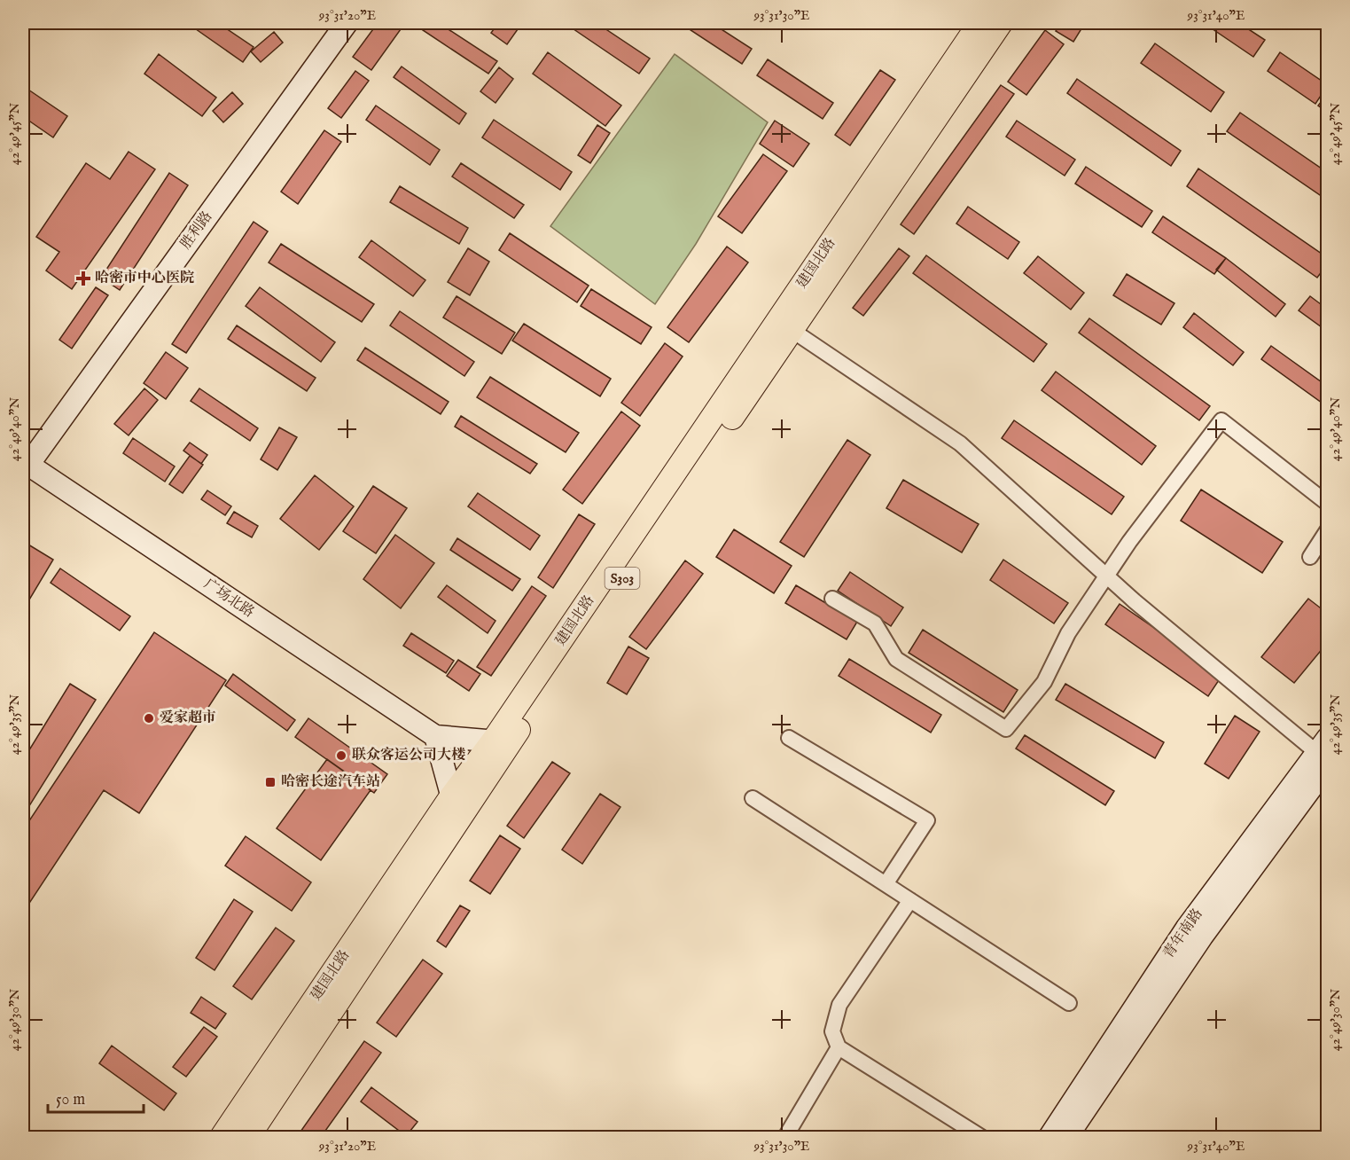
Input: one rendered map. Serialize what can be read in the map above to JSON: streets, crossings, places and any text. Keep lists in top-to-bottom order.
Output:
{
  "streets": {
    "main road": [
      "胜利路",
      "建国北路",
      "S303",
      "广场北路",
      "青年南路"
    ]
  },
  "crossings": [
    ["胜利路", "广场北路"]
  ],
  "places": {
    "health": ["哈密市中心医院"],
    "other": ["爱家超市", "联众客运公司大楼"],
    "transit": ["哈密长途汽车站"]
  },
  "scale_bar": "50 m",
  "coordinates": [
    "93°31'20\"E",
    "93°31'30\"E",
    "93°31'40\"E",
    "42°49'45\"N",
    "42°49'40\"N",
    "42°49'35\"N",
    "42°49'30\"N"
  ]
}
